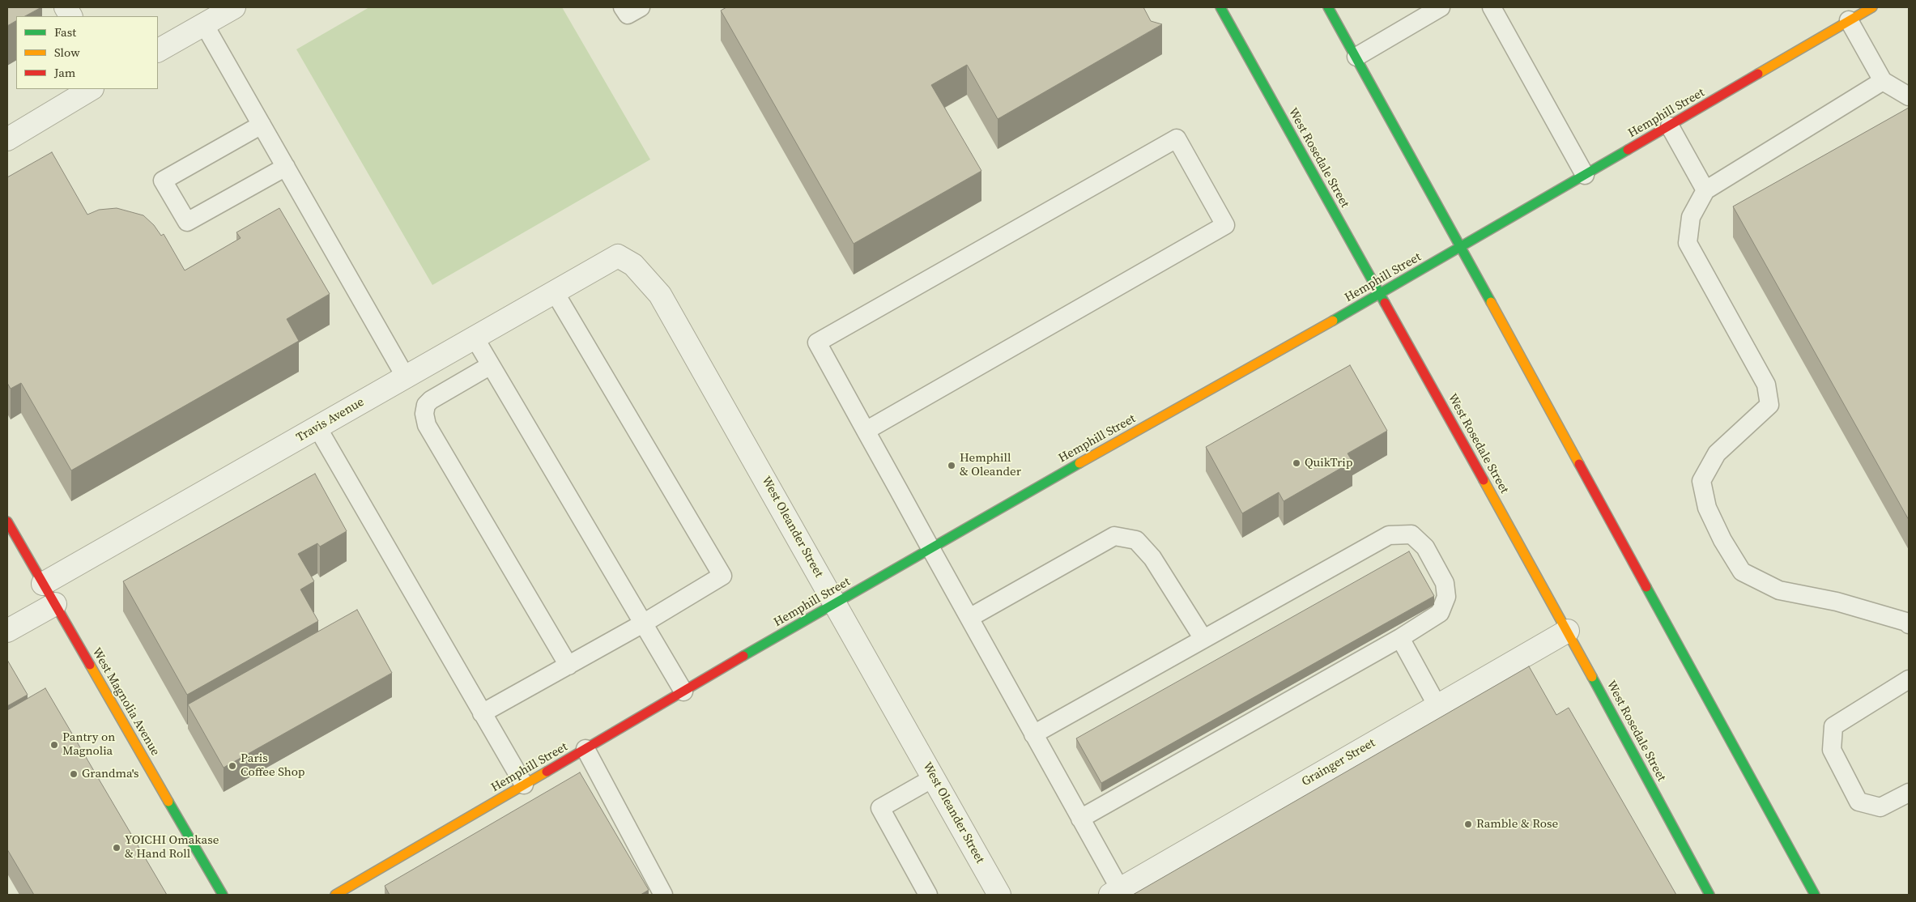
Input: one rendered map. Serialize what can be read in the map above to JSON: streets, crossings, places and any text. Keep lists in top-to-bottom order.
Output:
{
  "streets": {
    "main road": ["Hemphill Street", "West Rosedale Street", "West Magnolia Avenue"],
    "street": ["Travis Avenue", "West Oleander Street", "Grainger Street"]
  },
  "crossings": [
    ["Hemphill Street", "West Rosedale Street"],
    ["Hemphill Street", "West Oleander Street"],
    ["West Rosedale Street", "Grainger Street"],
    ["Travis Avenue", "West Oleander Street"],
    ["Travis Avenue", "West Magnolia Avenue"]
  ],
  "places": [
    "QuikTrip",
    "Hemphill & Oleander",
    "Pantry on Magnolia",
    "Paris Coffee Shop",
    "Grandma's",
    "Ramble & Rose",
    "YOICHI Omakase & Hand Roll"
  ],
  "legend": ["Fast", "Slow", "Jam"]
}
